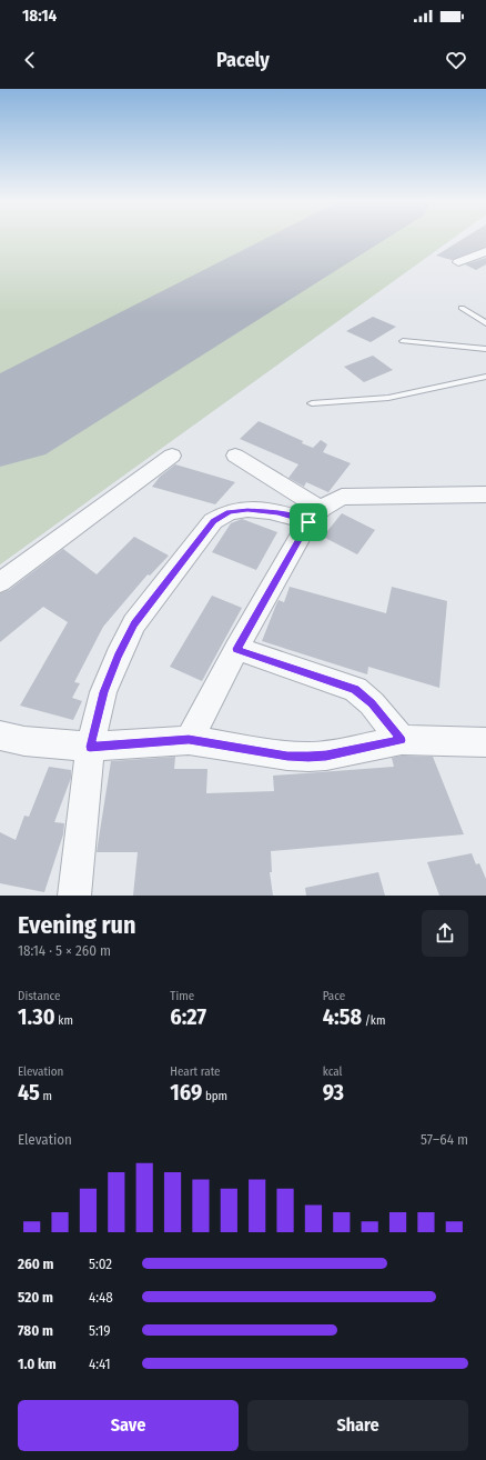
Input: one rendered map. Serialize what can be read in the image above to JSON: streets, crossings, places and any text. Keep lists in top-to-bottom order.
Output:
{
  "page": {
    "status": "18:14",
    "header": "Pacely",
    "heading": ["Evening run", "18:14 · 5 × 260 m"],
    "stats": [
      ["Distance", "1.30 km"],
      ["Time", "6:27"],
      ["Pace", "4:58 /km"],
      ["Elevation", "45 m"],
      ["Heart rate", "169 bpm"],
      ["kcal", "93"]
    ],
    "chart": ["Elevation", "57–64 m"],
    "list": [
      {
        "name": "260 m",
        "note": "5:02"
      },
      {
        "name": "520 m",
        "note": "4:48"
      },
      {
        "name": "780 m",
        "note": "5:19"
      },
      {
        "name": "1.0 km",
        "note": "4:41"
      }
    ],
    "buttons": ["Save", "Share"]
  }
}
